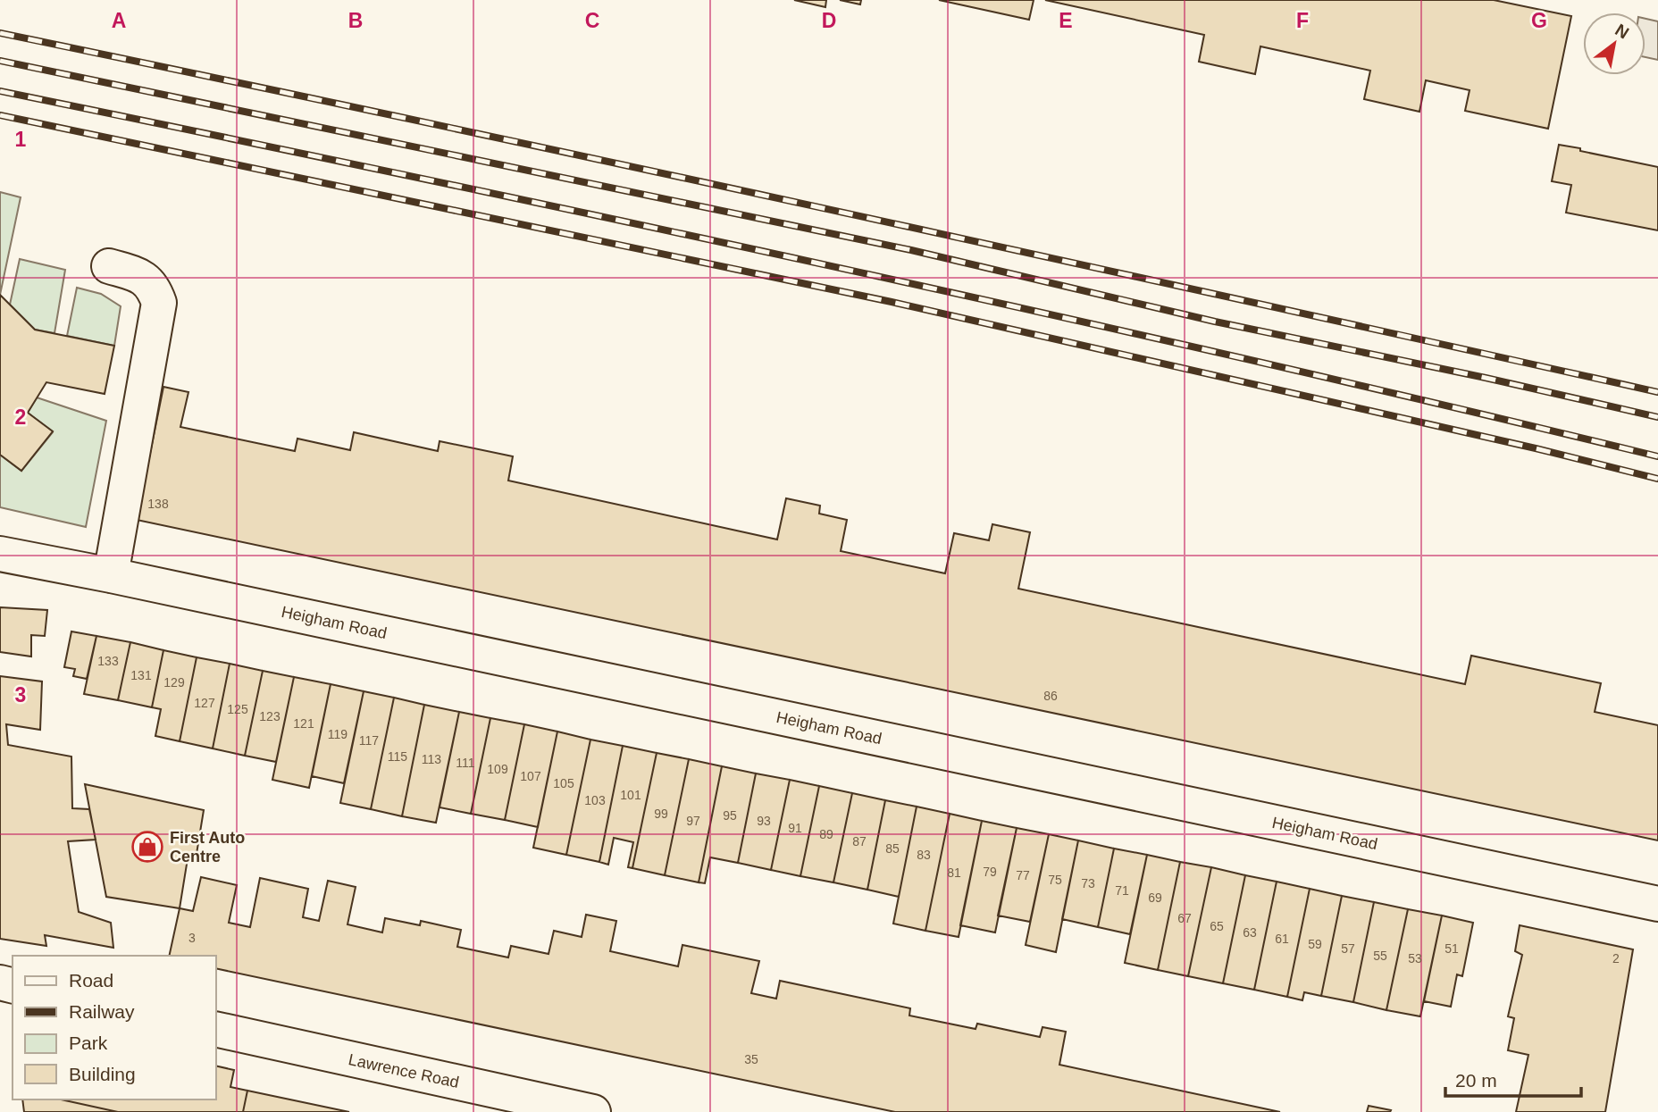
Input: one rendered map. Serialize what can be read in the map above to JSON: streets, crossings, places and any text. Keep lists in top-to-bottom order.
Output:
{
  "streets": {
    "street": ["Heigham Road", "Lawrence Road"]
  },
  "places": {
    "shop": ["First Auto Centre"]
  },
  "house_numbers": [
    "138",
    "133",
    "131",
    "129",
    "86",
    "127",
    "125",
    "123",
    "121",
    "119",
    "117",
    "115",
    "113",
    "111",
    "109",
    "107",
    "105",
    "101",
    "103",
    "99",
    "95",
    "97",
    "93",
    "91",
    "89",
    "87",
    "85",
    "83",
    "79",
    "81",
    "77",
    "75",
    "73",
    "71",
    "69",
    "67",
    "65",
    "63",
    "3",
    "61",
    "59",
    "57",
    "51",
    "55",
    "53",
    "2",
    "35"
  ],
  "legend": [
    "Road",
    "Railway",
    "Park",
    "Building"
  ],
  "scale_bar": "20 m",
  "north": "top right",
  "grid": {
    "columns": [
      "A",
      "B",
      "C",
      "D",
      "E",
      "F",
      "G"
    ],
    "rows": ["1", "2", "3"]
  }
}
